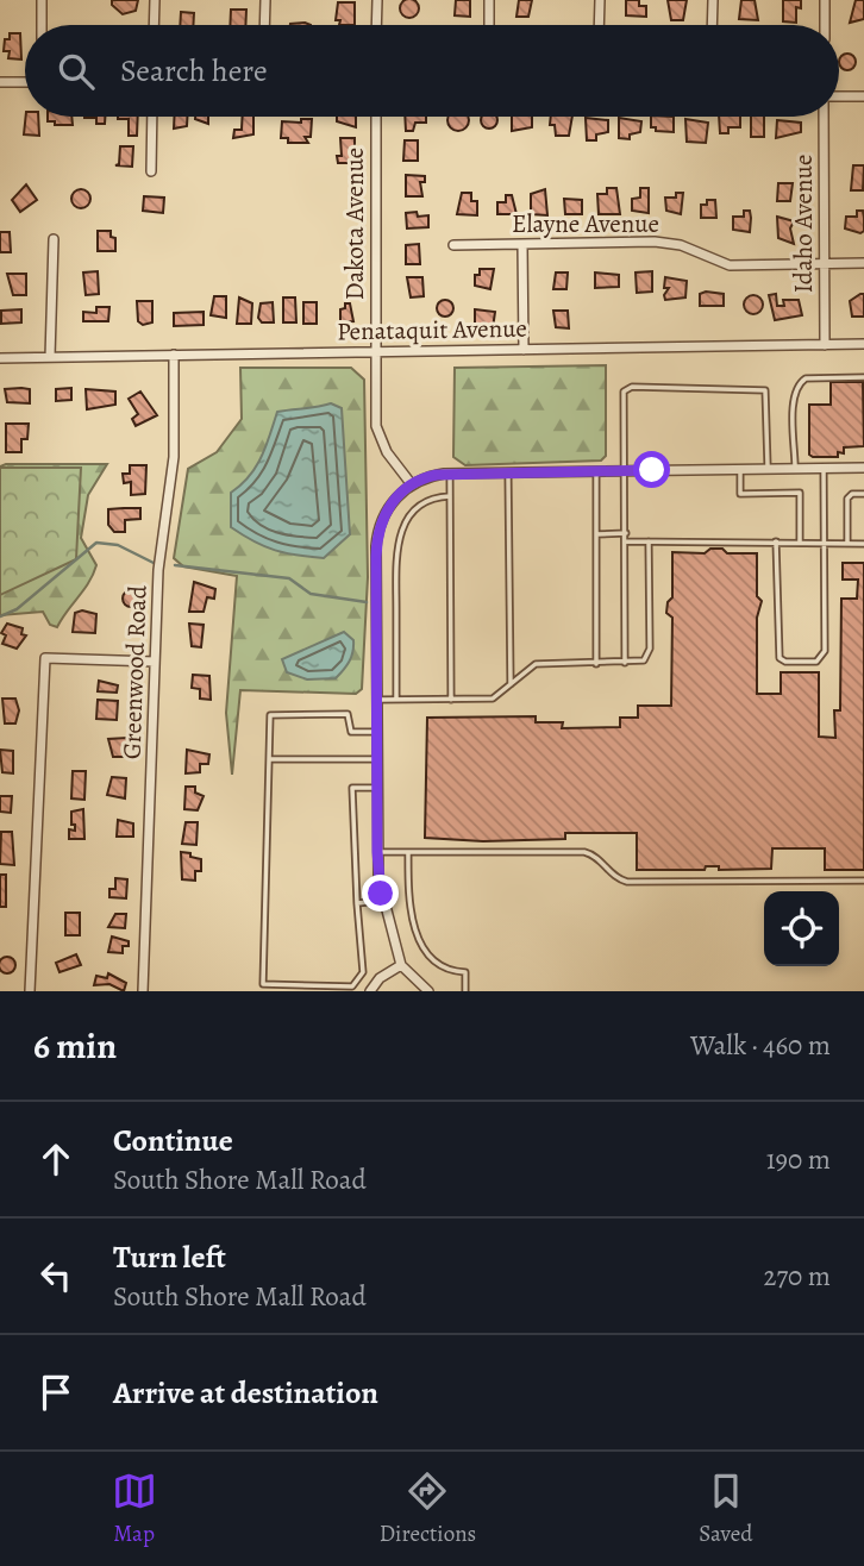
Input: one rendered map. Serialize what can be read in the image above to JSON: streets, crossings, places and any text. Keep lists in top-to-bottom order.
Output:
{
  "streets": {
    "street": [
      "Dakota Avenue",
      "Elayne Avenue",
      "Idaho Avenue",
      "Penataquit Avenue",
      "Greenwood Road"
    ]
  },
  "crossings": [
    ["Dakota Avenue", "Penataquit Avenue"],
    ["Elayne Avenue", "Idaho Avenue"],
    ["Idaho Avenue", "Penataquit Avenue"],
    ["Penataquit Avenue", "Greenwood Road"]
  ],
  "page": {
    "search": "Search here",
    "heading": ["6 min", "Walk · 460 m"],
    "list": [
      ["Continue", "South Shore Mall Road", "190 m"],
      ["Turn left", "South Shore Mall Road", "270 m"],
      "Arrive at destination"
    ],
    "nav": ["Map", "Directions", "Saved"]
  }
}
